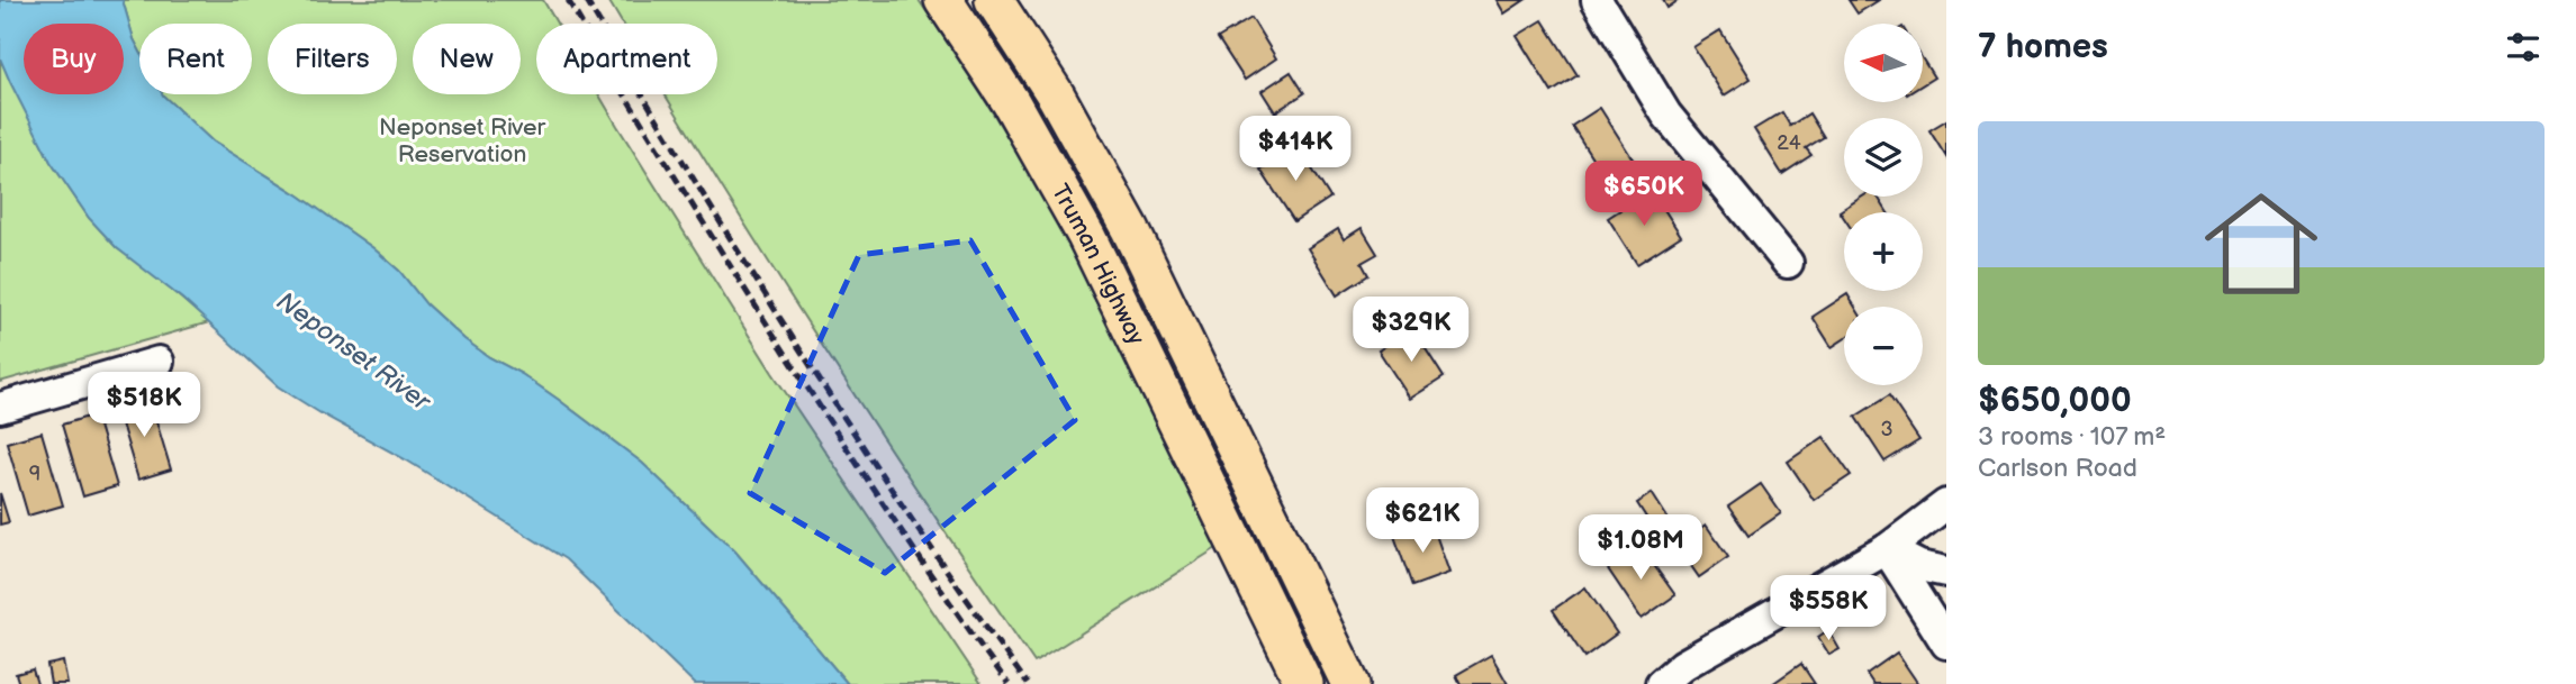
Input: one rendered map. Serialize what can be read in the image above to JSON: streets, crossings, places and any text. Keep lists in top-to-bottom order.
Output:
{
  "streets": {
    "main road": ["Truman Highway"]
  },
  "water": ["Neponset River"],
  "parks": ["Neponset River Reservation"],
  "house_numbers": ["24", "3", "9"],
  "north": "left",
  "page": {
    "heading": "7 homes",
    "map_buttons": ["+", "−"],
    "chip": [
      "Buy",
      "Rent",
      "Filters",
      "New",
      "Apartment"
    ],
    "list": [
      {
        "name": "$650,000",
        "note": "3 rooms · 107 m² · Carlson Road"
      }
    ],
    "price": [
      "$414K",
      "$650K",
      "$329K",
      "$518K",
      "$621K",
      "$1.08M",
      "$558K"
    ]
  }
}
